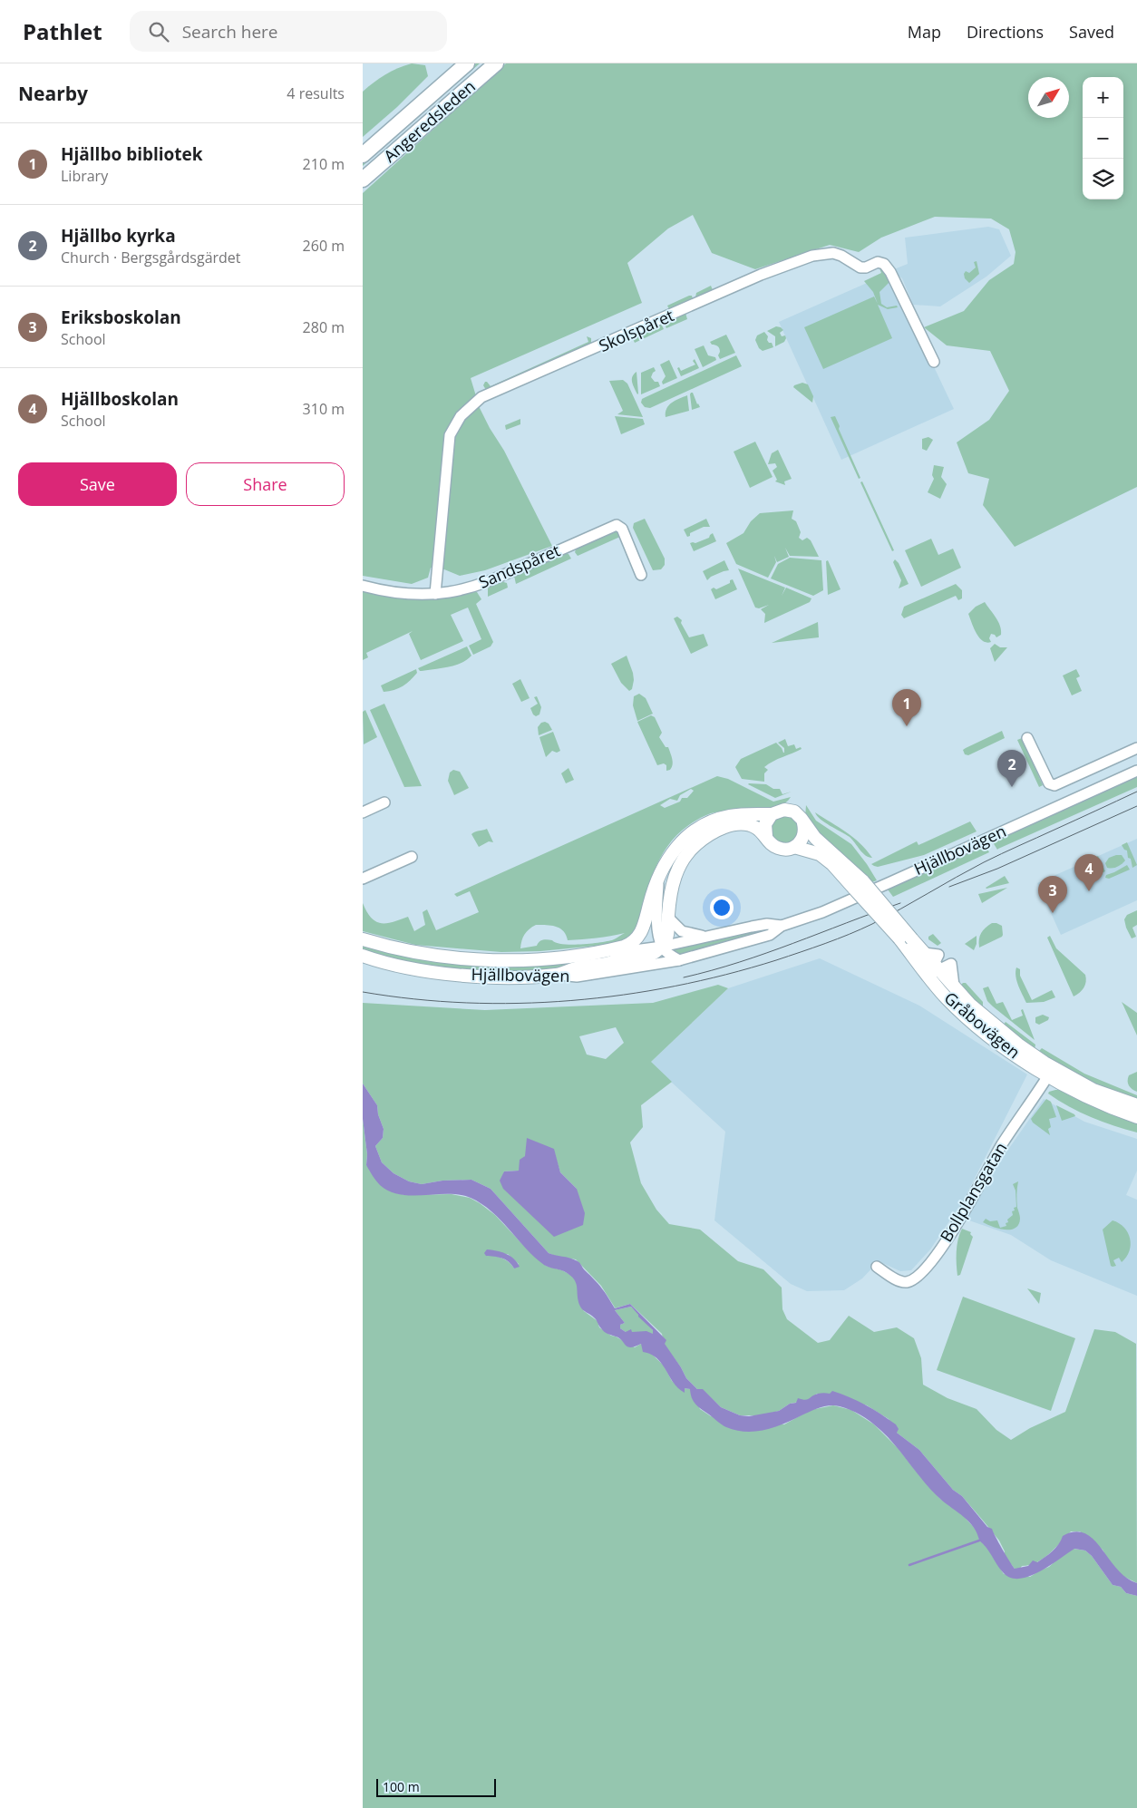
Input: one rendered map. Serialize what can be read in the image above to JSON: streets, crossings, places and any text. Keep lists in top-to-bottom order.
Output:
{
  "streets": {
    "highway": ["Angeredsleden"],
    "main road": ["Hjällbovägen", "Gråbovägen"],
    "street": ["Skolspåret", "Sandspåret", "Bollplansgatan"]
  },
  "crossings": [
    ["Skolspåret", "Sandspåret"],
    ["Hjällbovägen", "Gråbovägen"],
    ["Gråbovägen", "Bollplansgatan"]
  ],
  "scale_bar": "100 m",
  "north": "top right",
  "page": {
    "header": "Pathlet",
    "search": "Search here",
    "nav": ["Map", "Directions", "Saved"],
    "heading": ["Nearby", "4 results"],
    "map_buttons": ["+", "−"],
    "list": [
      {
        "mark": "1",
        "name": "Hjällbo bibliotek",
        "note": "Library",
        "value": "210 m"
      },
      {
        "mark": "2",
        "name": "Hjällbo kyrka",
        "note": "Church · Bergsgårdsgärdet",
        "value": "260 m"
      },
      {
        "mark": "3",
        "name": "Eriksboskolan",
        "note": "School",
        "value": "280 m"
      },
      {
        "mark": "4",
        "name": "Hjällboskolan",
        "note": "School",
        "value": "310 m"
      }
    ],
    "buttons": ["Save", "Share"],
    "pins": [
      "1",
      "2",
      "4",
      "3"
    ],
    "scale": "100 m"
  }
}
